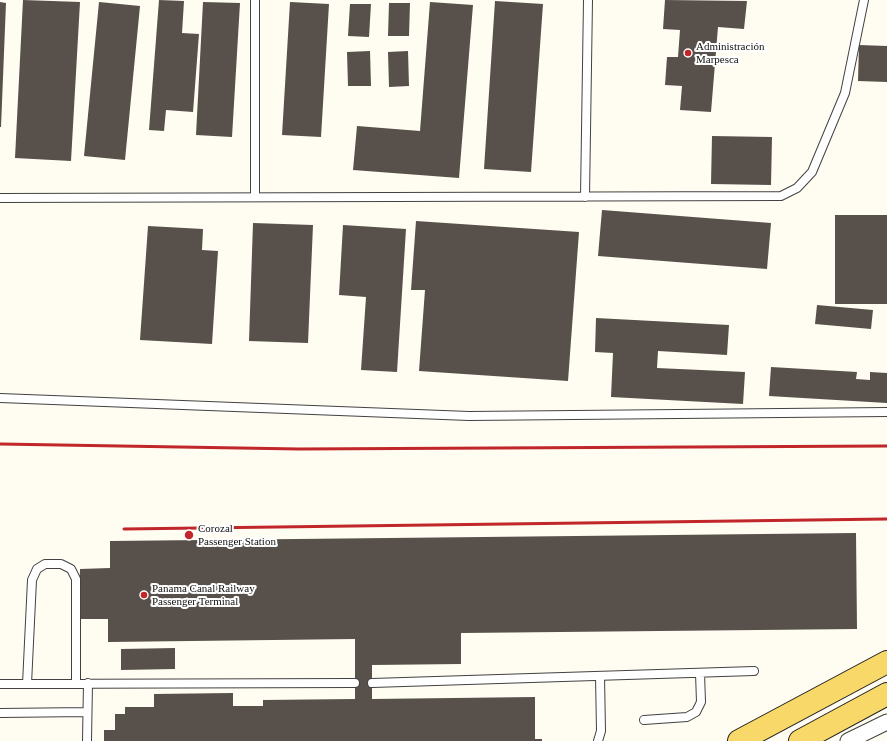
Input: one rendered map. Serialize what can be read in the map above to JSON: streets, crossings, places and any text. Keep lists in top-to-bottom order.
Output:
{
  "places": ["Administración Marpesca", "Corozal Passenger Station", "Panama Canal Railway Passenger Terminal"]
}
